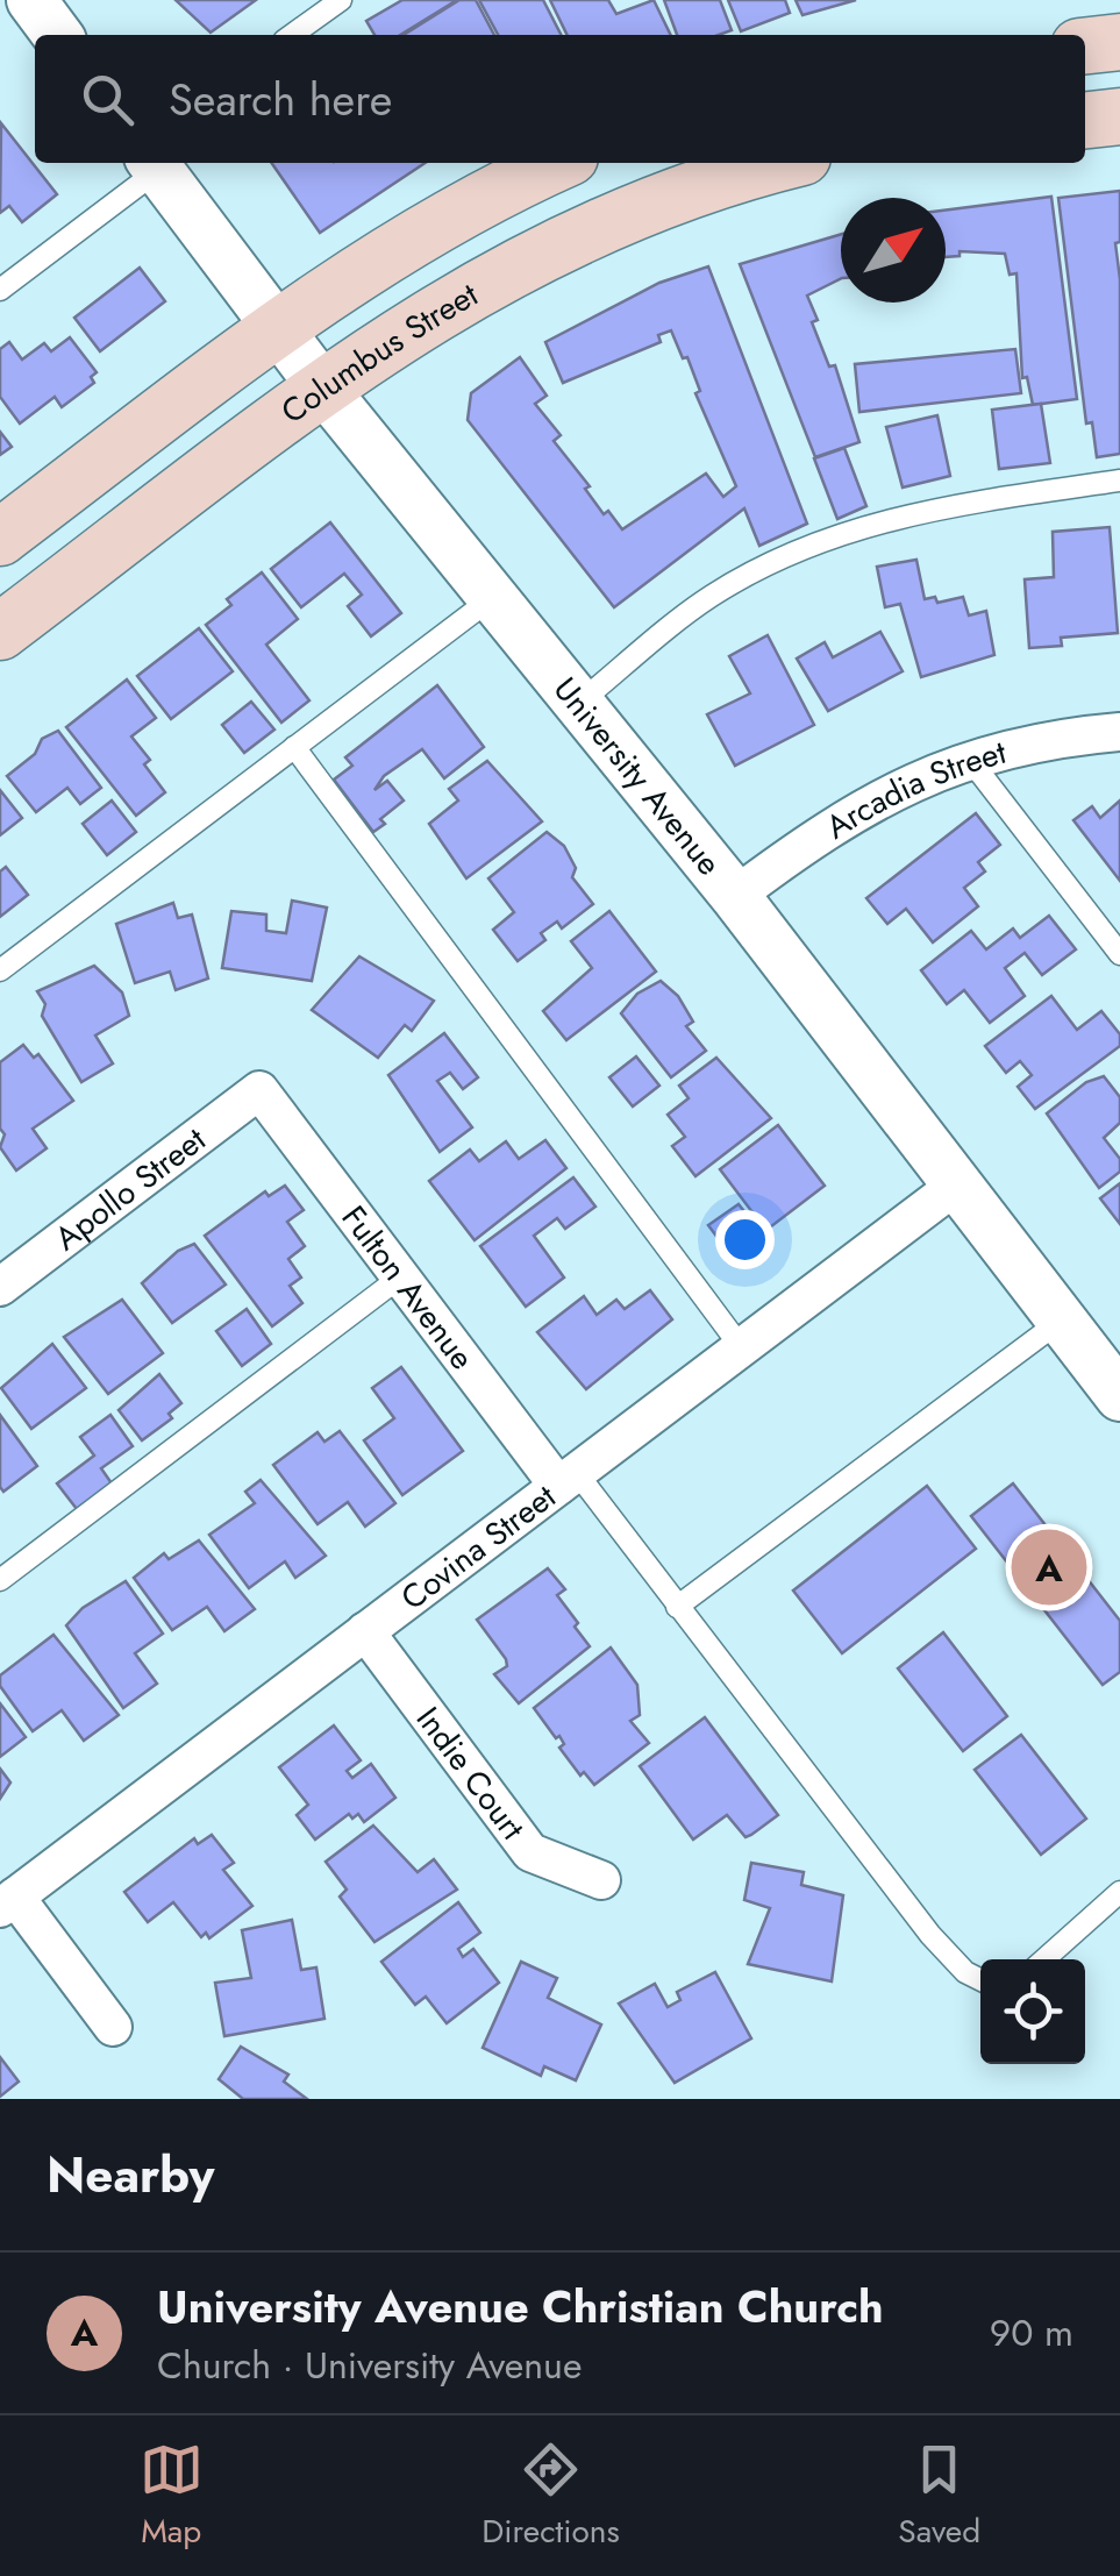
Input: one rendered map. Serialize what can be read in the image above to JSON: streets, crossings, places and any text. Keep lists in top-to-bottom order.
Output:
{
  "streets": {
    "main road": ["Columbus Street"],
    "street": [
      "University Avenue",
      "Arcadia Street",
      "Apollo Street",
      "Fulton Avenue",
      "Covina Street",
      "Indie Court"
    ]
  },
  "crossings": [
    ["Columbus Street", "University Avenue"],
    ["University Avenue", "Arcadia Street"],
    ["University Avenue", "Covina Street"],
    ["Apollo Street", "Fulton Avenue"],
    ["Fulton Avenue", "Covina Street"],
    ["Covina Street", "Indie Court"]
  ],
  "north": "top right",
  "page": {
    "search": "Search here",
    "pins": "A",
    "heading": "Nearby",
    "list": [
      {
        "mark": "A",
        "name": "University Avenue Christian Church",
        "note": "Church · University Avenue",
        "value": "90 m"
      }
    ],
    "nav": ["Map", "Directions", "Saved"]
  }
}
